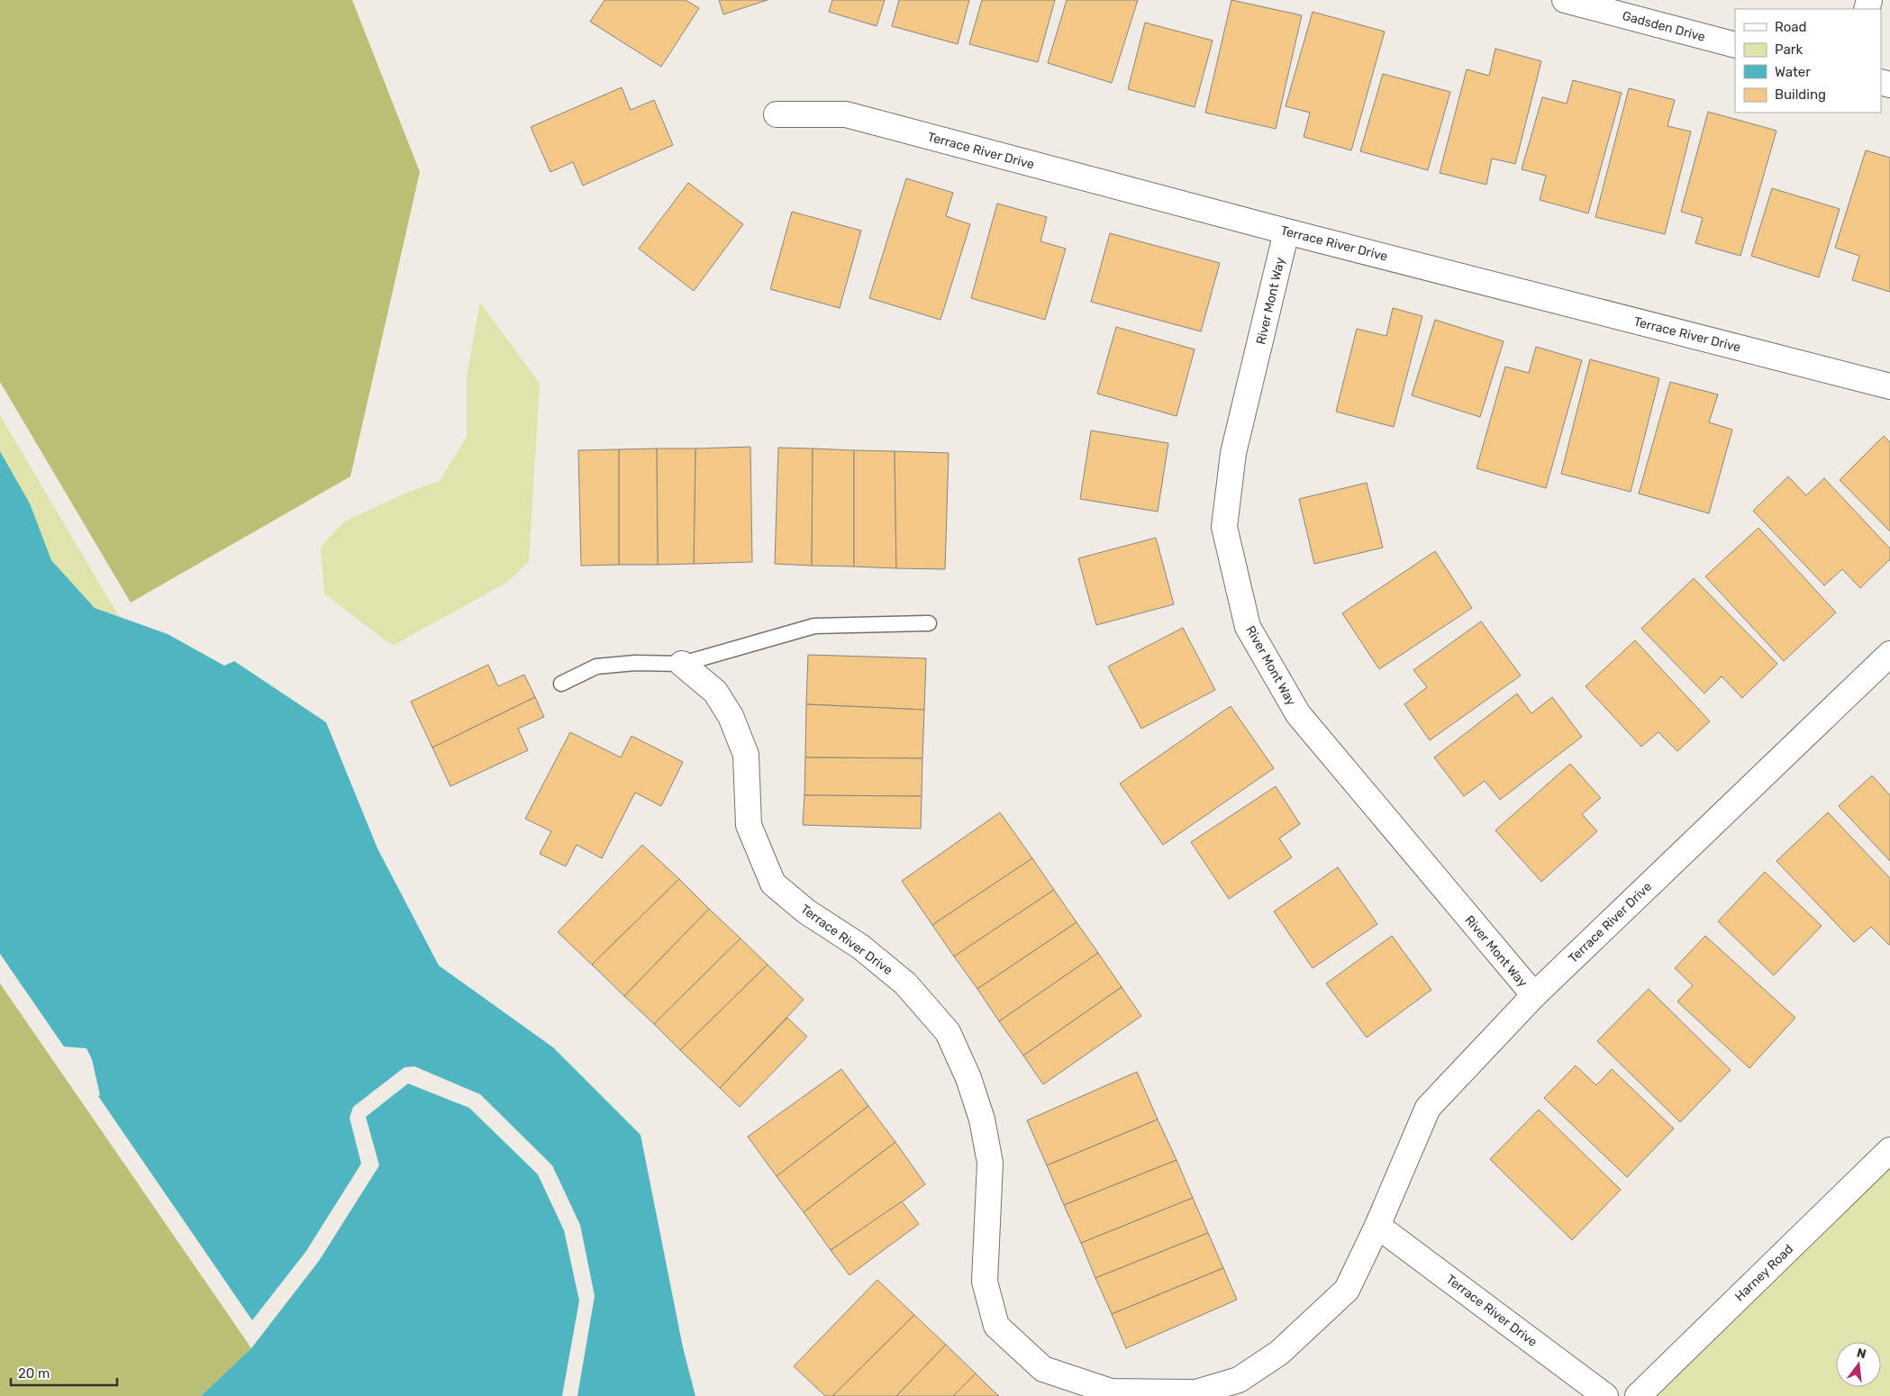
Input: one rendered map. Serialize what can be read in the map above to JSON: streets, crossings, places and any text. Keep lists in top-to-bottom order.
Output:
{
  "streets": {
    "street": [
      "Gadsden Drive",
      "Terrace River Drive",
      "River Mont Way",
      "Harney Road"
    ]
  },
  "crossings": [
    ["Terrace River Drive", "River Mont Way"]
  ],
  "legend": [
    "Road",
    "Park",
    "Water",
    "Building"
  ],
  "scale_bar": "20 m",
  "north": "top"
}
